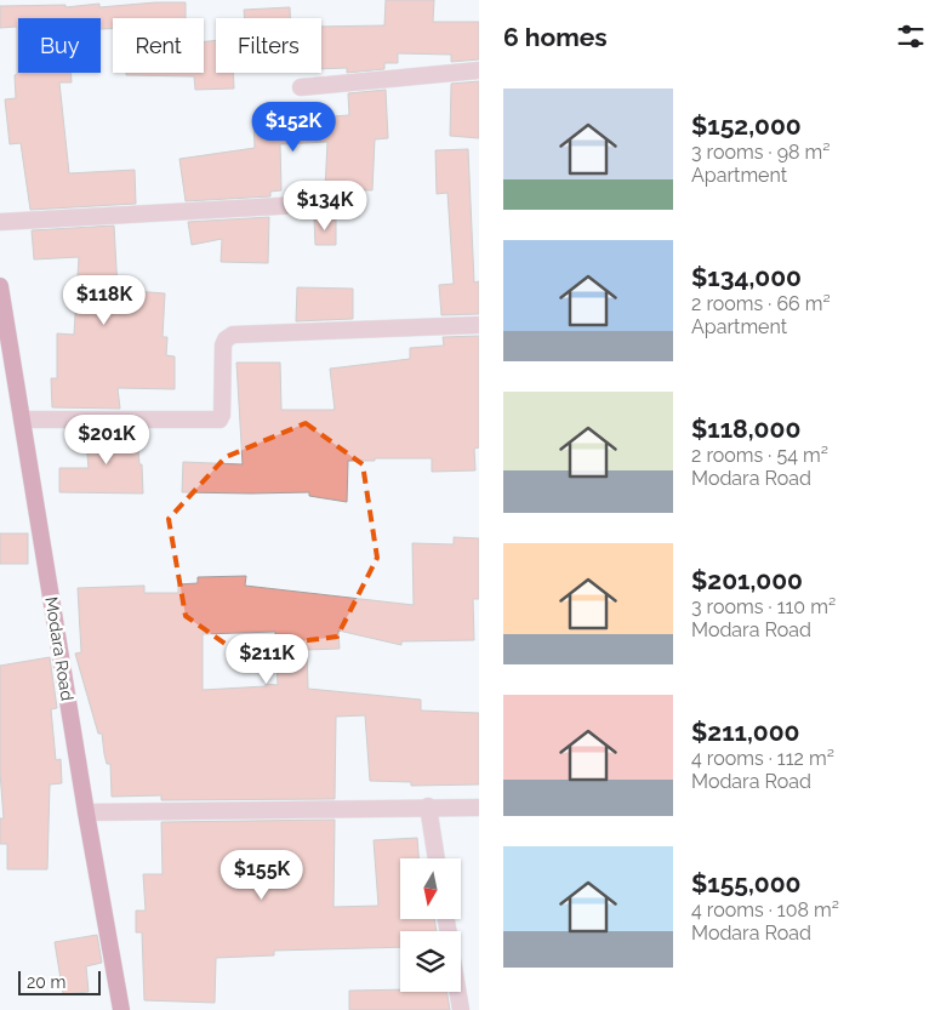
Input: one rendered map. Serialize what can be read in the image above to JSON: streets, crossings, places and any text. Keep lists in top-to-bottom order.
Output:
{
  "streets": {
    "main road": ["Modara Road"]
  },
  "scale_bar": "20 m",
  "north": "bottom",
  "page": {
    "heading": "6 homes",
    "chip": ["Buy", "Rent", "Filters"],
    "list": [
      {
        "name": "$152,000",
        "note": "3 rooms · 98 m² · Apartment"
      },
      {
        "name": "$134,000",
        "note": "2 rooms · 66 m² · Apartment"
      },
      {
        "name": "$118,000",
        "note": "2 rooms · 54 m² · Modara Road"
      },
      {
        "name": "$201,000",
        "note": "3 rooms · 110 m² · Modara Road"
      },
      {
        "name": "$211,000",
        "note": "4 rooms · 112 m² · Modara Road"
      },
      {
        "name": "$155,000",
        "note": "4 rooms · 108 m² · Modara Road"
      }
    ],
    "price": [
      "$152K",
      "$134K",
      "$118K",
      "$201K",
      "$211K",
      "$155K"
    ],
    "scale": "20 m"
  }
}
